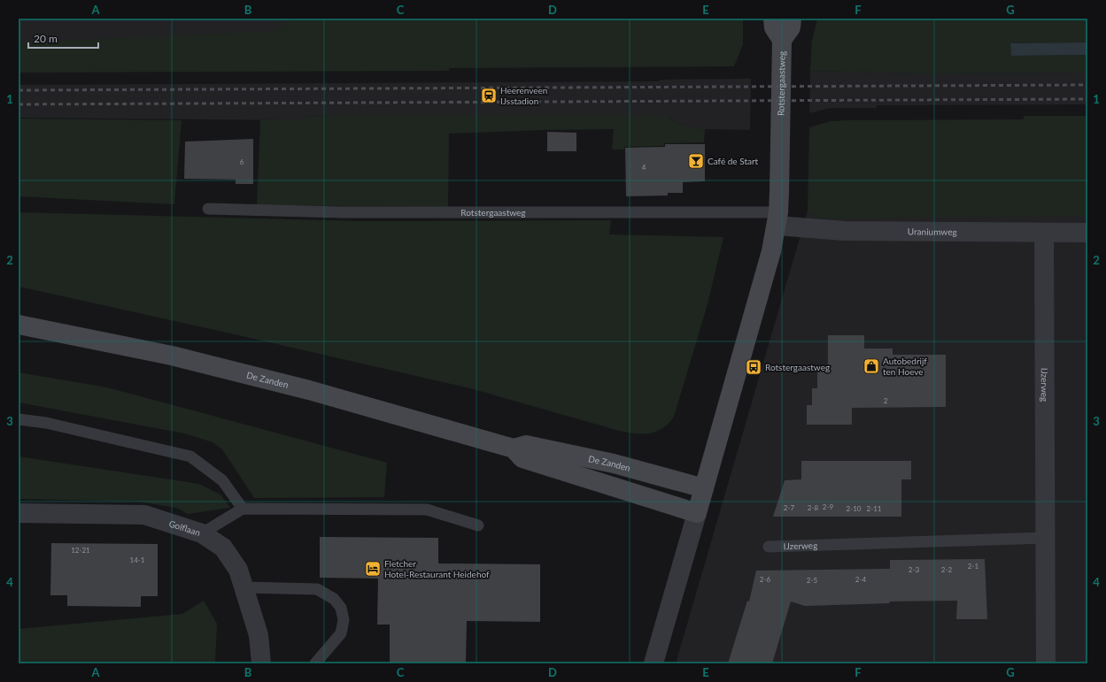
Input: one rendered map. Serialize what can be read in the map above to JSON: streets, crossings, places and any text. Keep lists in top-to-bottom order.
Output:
{
  "streets": {
    "main road": ["Rotstergaastweg", "De Zanden"],
    "street": ["Uraniumweg", "IJzerweg", "Golflaan"]
  },
  "crossings": [
    ["Rotstergaastweg", "Uraniumweg"],
    ["Rotstergaastweg", "De Zanden"],
    ["Uraniumweg", "IJzerweg"]
  ],
  "places": {
    "station": ["Heerenveen IJsstadion"],
    "bar": ["Café de Start"],
    "shop": ["Autobedrijf ten Hoeve"],
    "bus stop": ["Rotstergaastweg"],
    "hotel": ["Fletcher Hotel-Restaurant Heidehof"]
  },
  "house_numbers": [
    "6",
    "4",
    "2",
    "2-9",
    "2-7",
    "2-8",
    "2-10",
    "2-11",
    "12-21",
    "14-1",
    "2-1",
    "2-3",
    "2-2",
    "2-6",
    "2-4",
    "2-5"
  ],
  "scale_bar": "20 m",
  "grid": {
    "columns": [
      "A",
      "B",
      "C",
      "D",
      "E",
      "F",
      "G"
    ],
    "rows": [
      "1",
      "2",
      "3",
      "4"
    ]
  }
}
